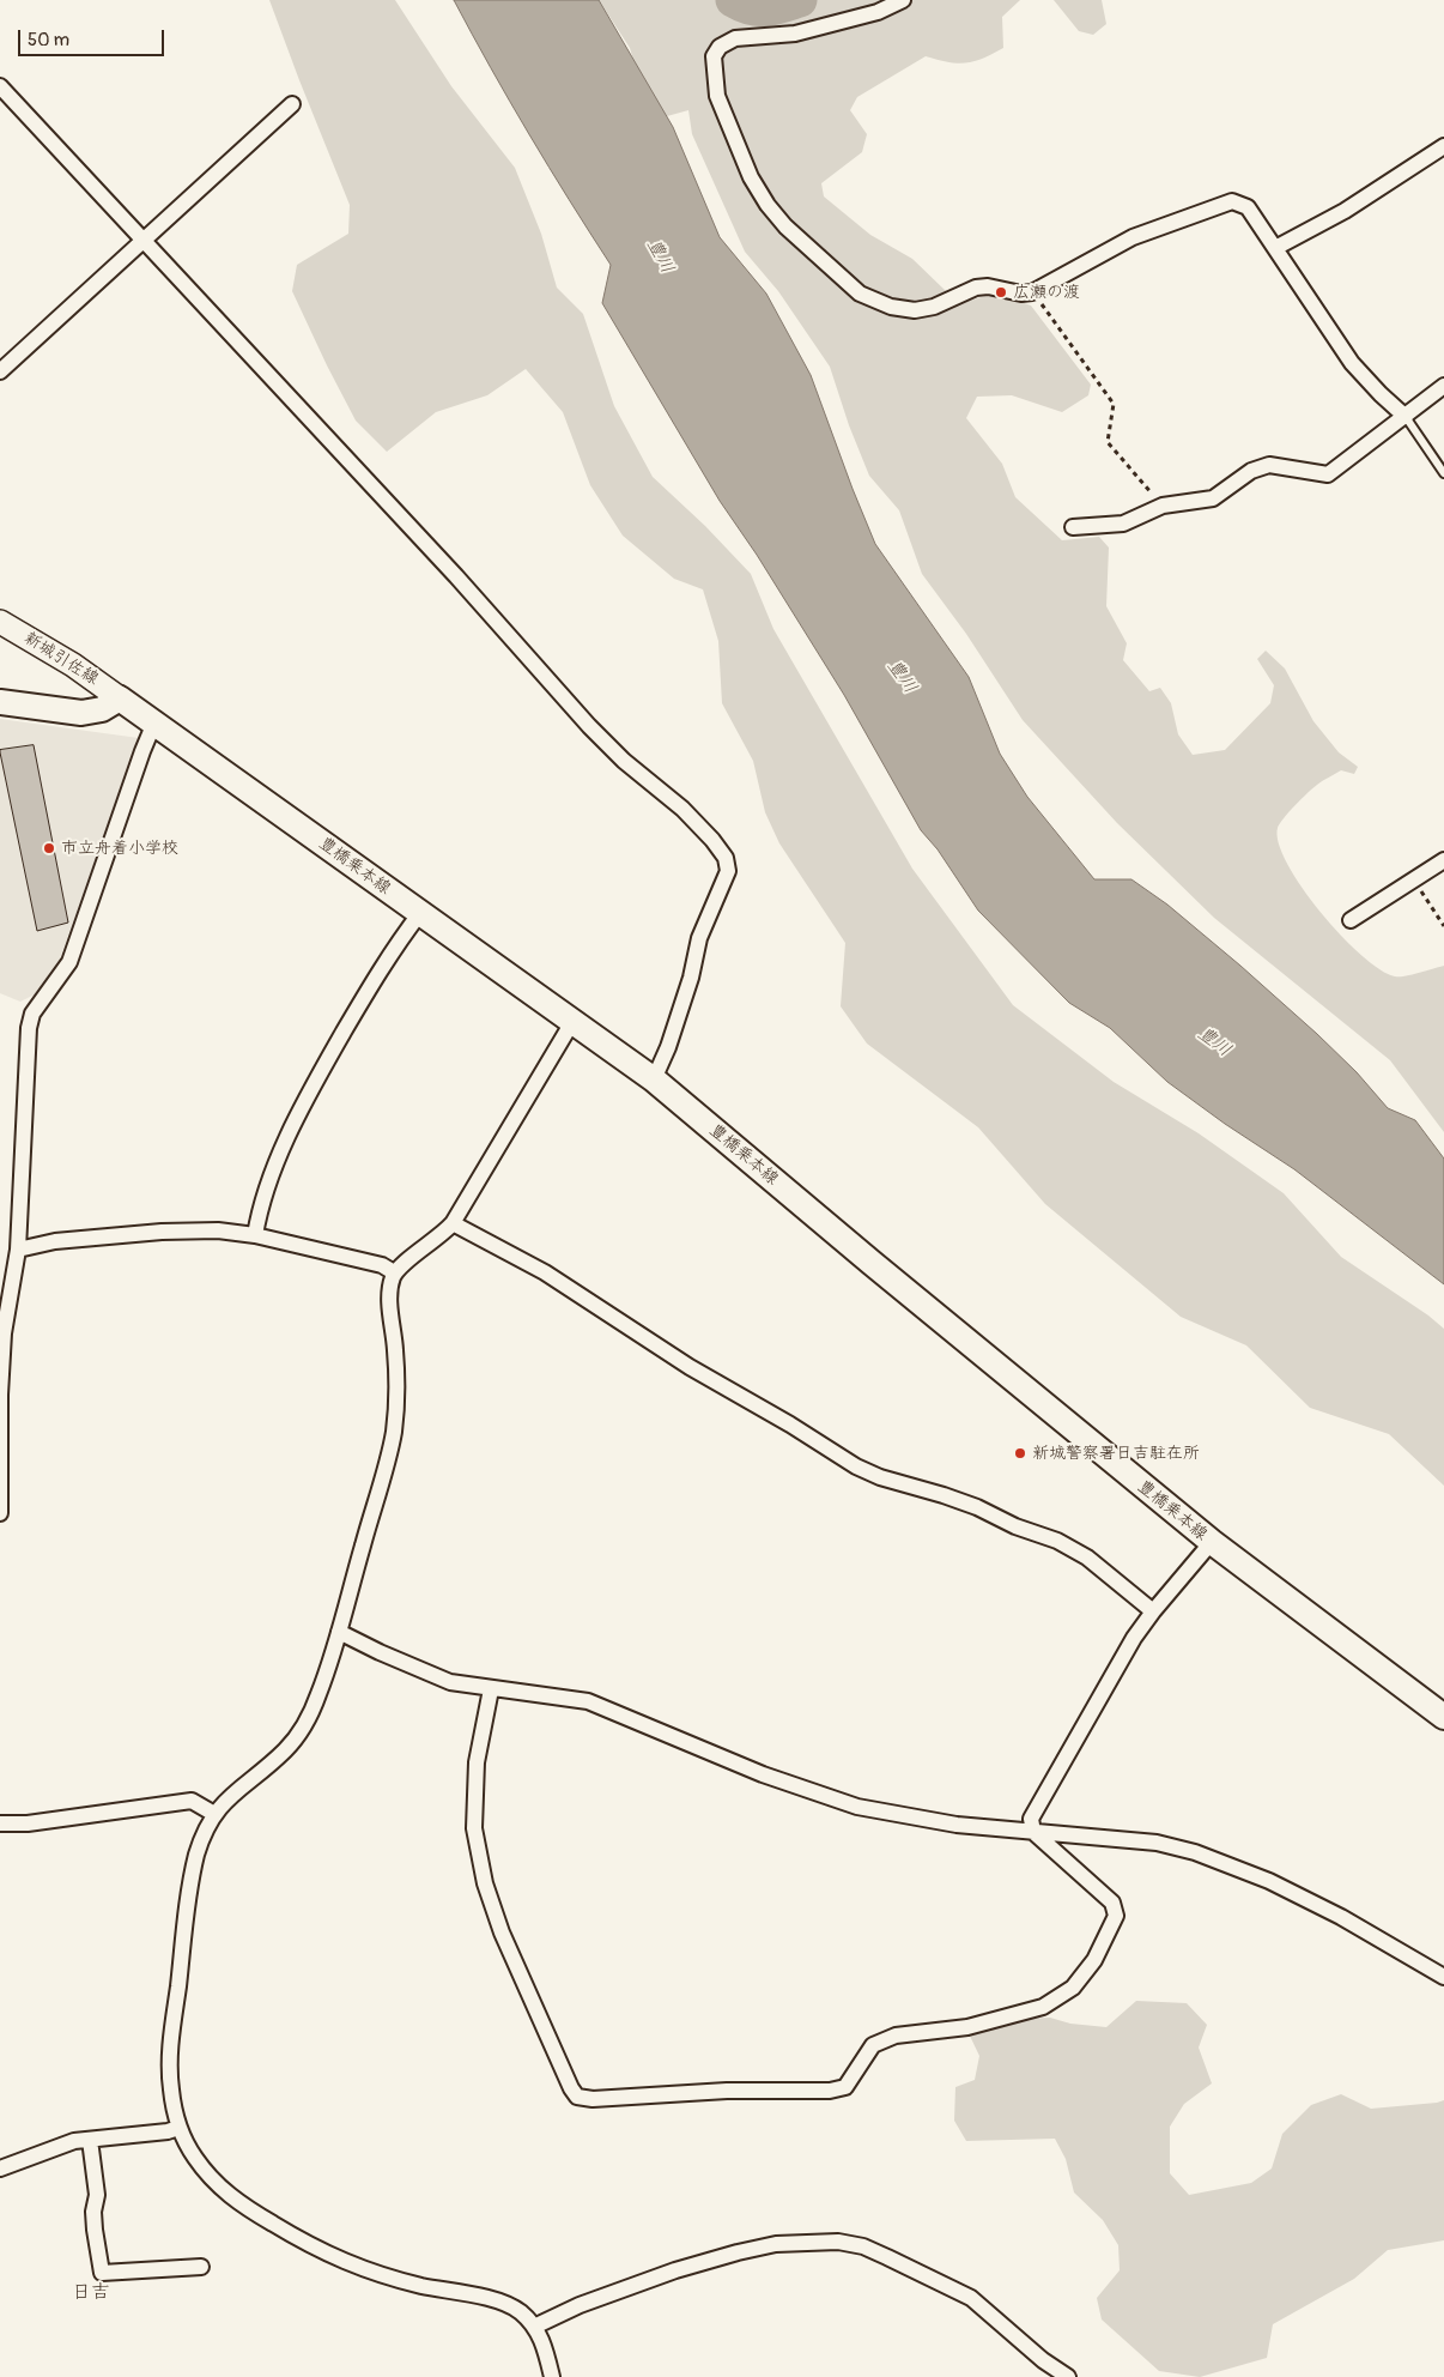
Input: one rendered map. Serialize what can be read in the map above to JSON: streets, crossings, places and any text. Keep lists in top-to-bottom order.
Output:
{
  "streets": {
    "main road": ["新城引佐線", "豊橋乗本線"]
  },
  "crossings": [
    ["新城引佐線", "豊橋乗本線"]
  ],
  "districts": ["日吉"],
  "water": ["豊川"],
  "places": ["広瀬の渡", "市立舟着小学校", "新城警察署日吉駐在所"],
  "scale_bar": "50 m"
}
